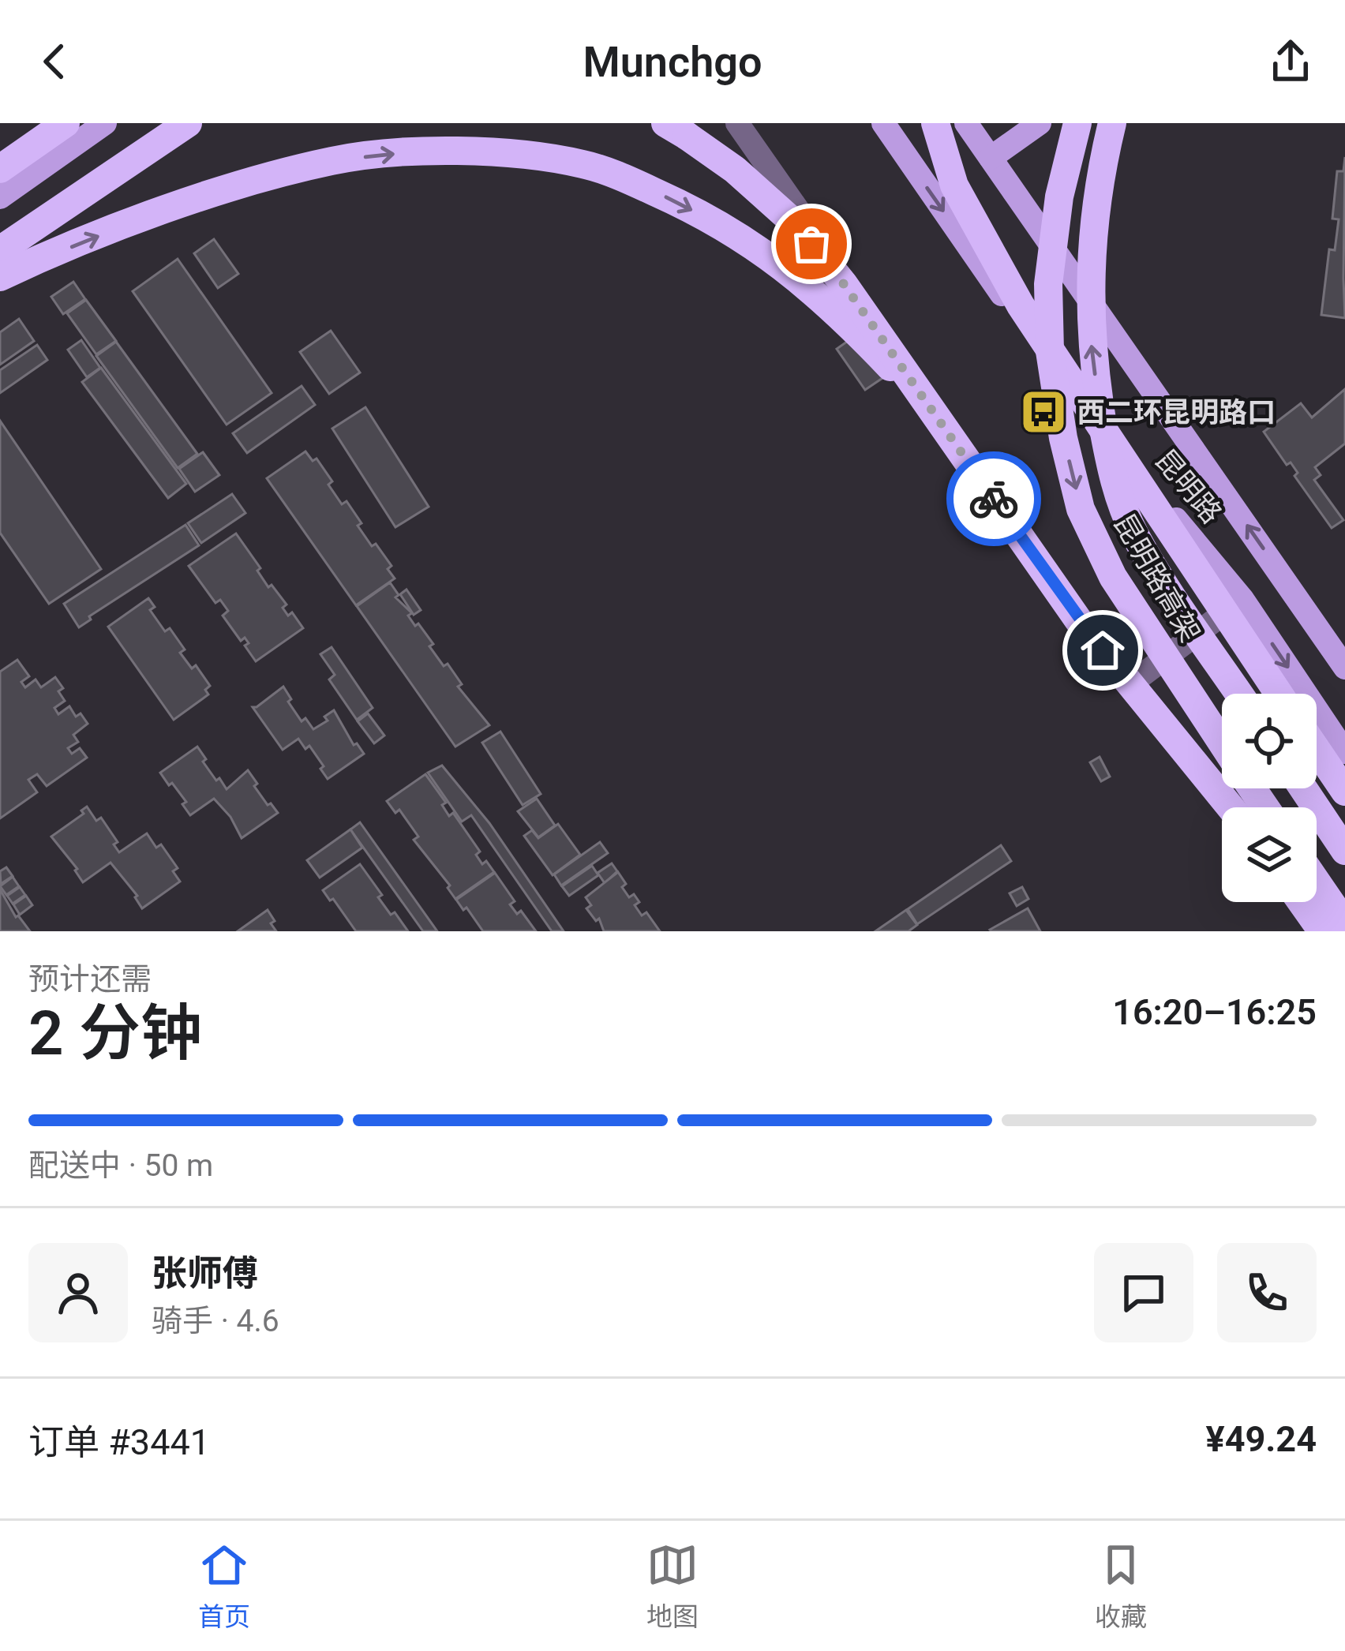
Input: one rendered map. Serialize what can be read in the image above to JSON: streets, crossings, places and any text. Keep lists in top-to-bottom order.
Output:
{
  "streets": {
    "highway": ["昆明路高架"],
    "main road": ["昆明路"]
  },
  "places": {
    "bus stop": ["西二环昆明路口"]
  },
  "page": {
    "header": "Munchgo",
    "heading": ["2 分钟", "预计还需", "16:20–16:25"],
    "panel": [
      "张师傅",
      "骑手 · 4.6",
      "订单 #3441",
      "¥49.24"
    ],
    "bar": "配送中 · 50 m",
    "tabs": ["首页", "地图", "收藏"]
  }
}
